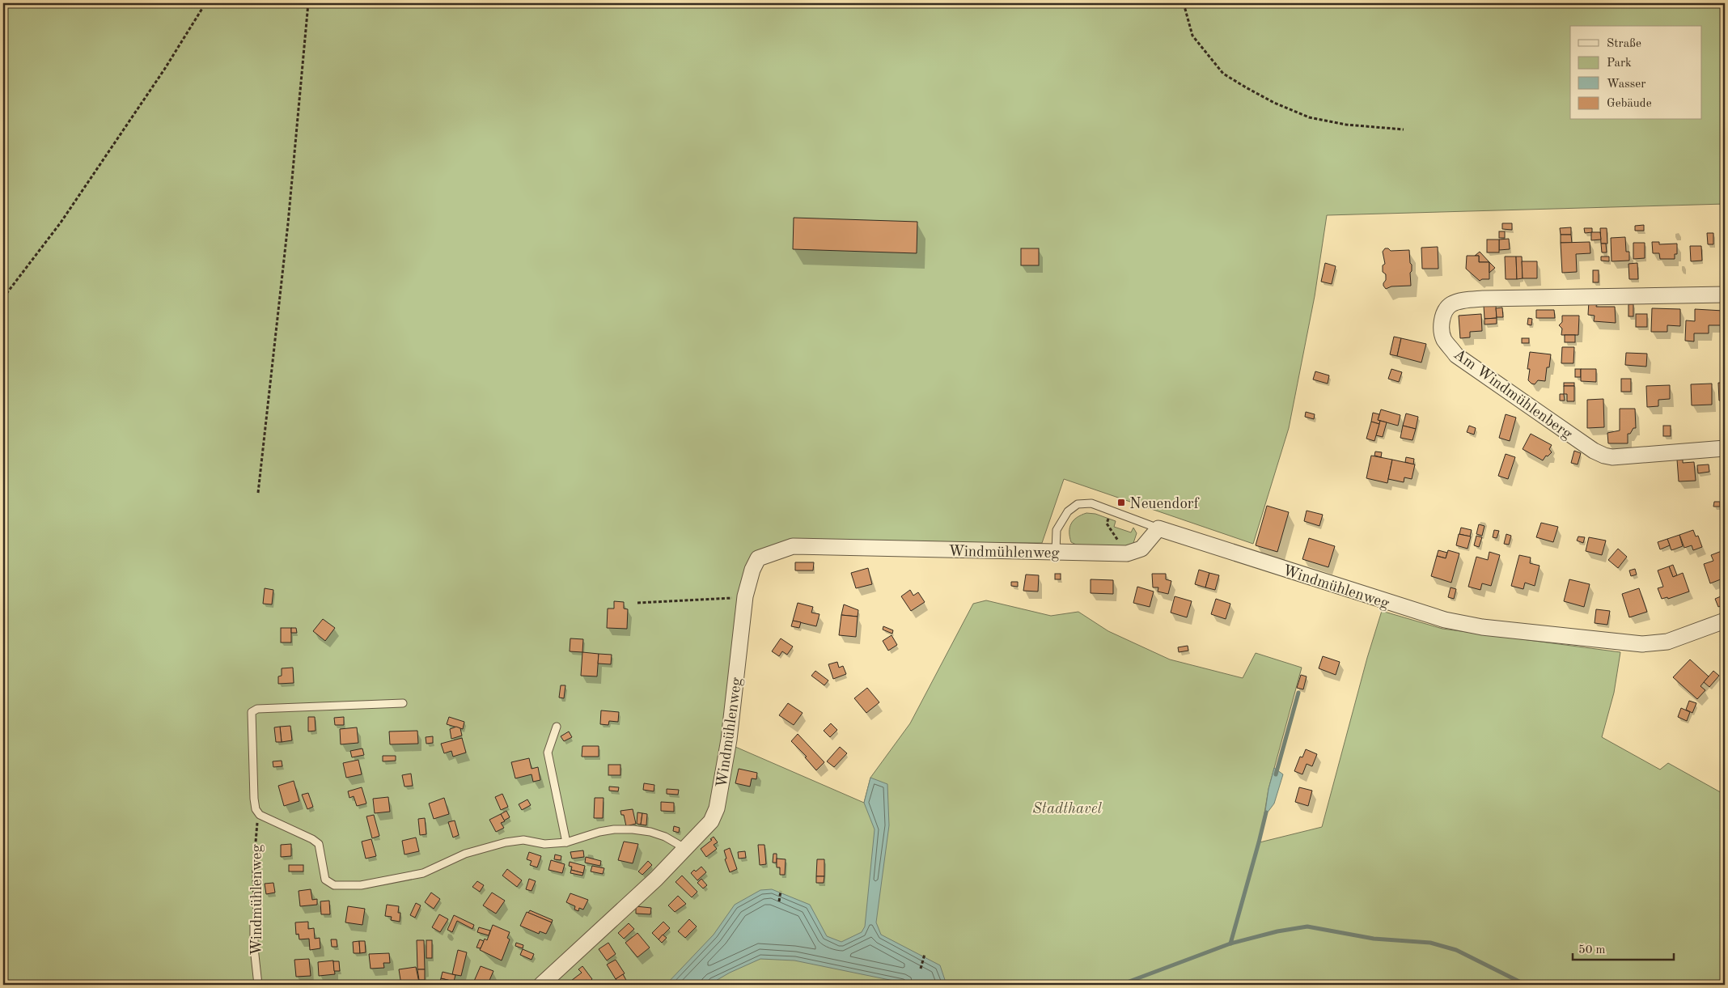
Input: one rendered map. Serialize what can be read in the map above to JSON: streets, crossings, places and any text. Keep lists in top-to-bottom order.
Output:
{
  "streets": {
    "street": ["Am Windmühlenberg", "Windmühlenweg"]
  },
  "parks": ["Stadthavel"],
  "places": {
    "transit": ["Neuendorf"]
  },
  "legend": [
    "Straße",
    "Park",
    "Wasser",
    "Gebäude"
  ],
  "scale_bar": "50 m"
}
